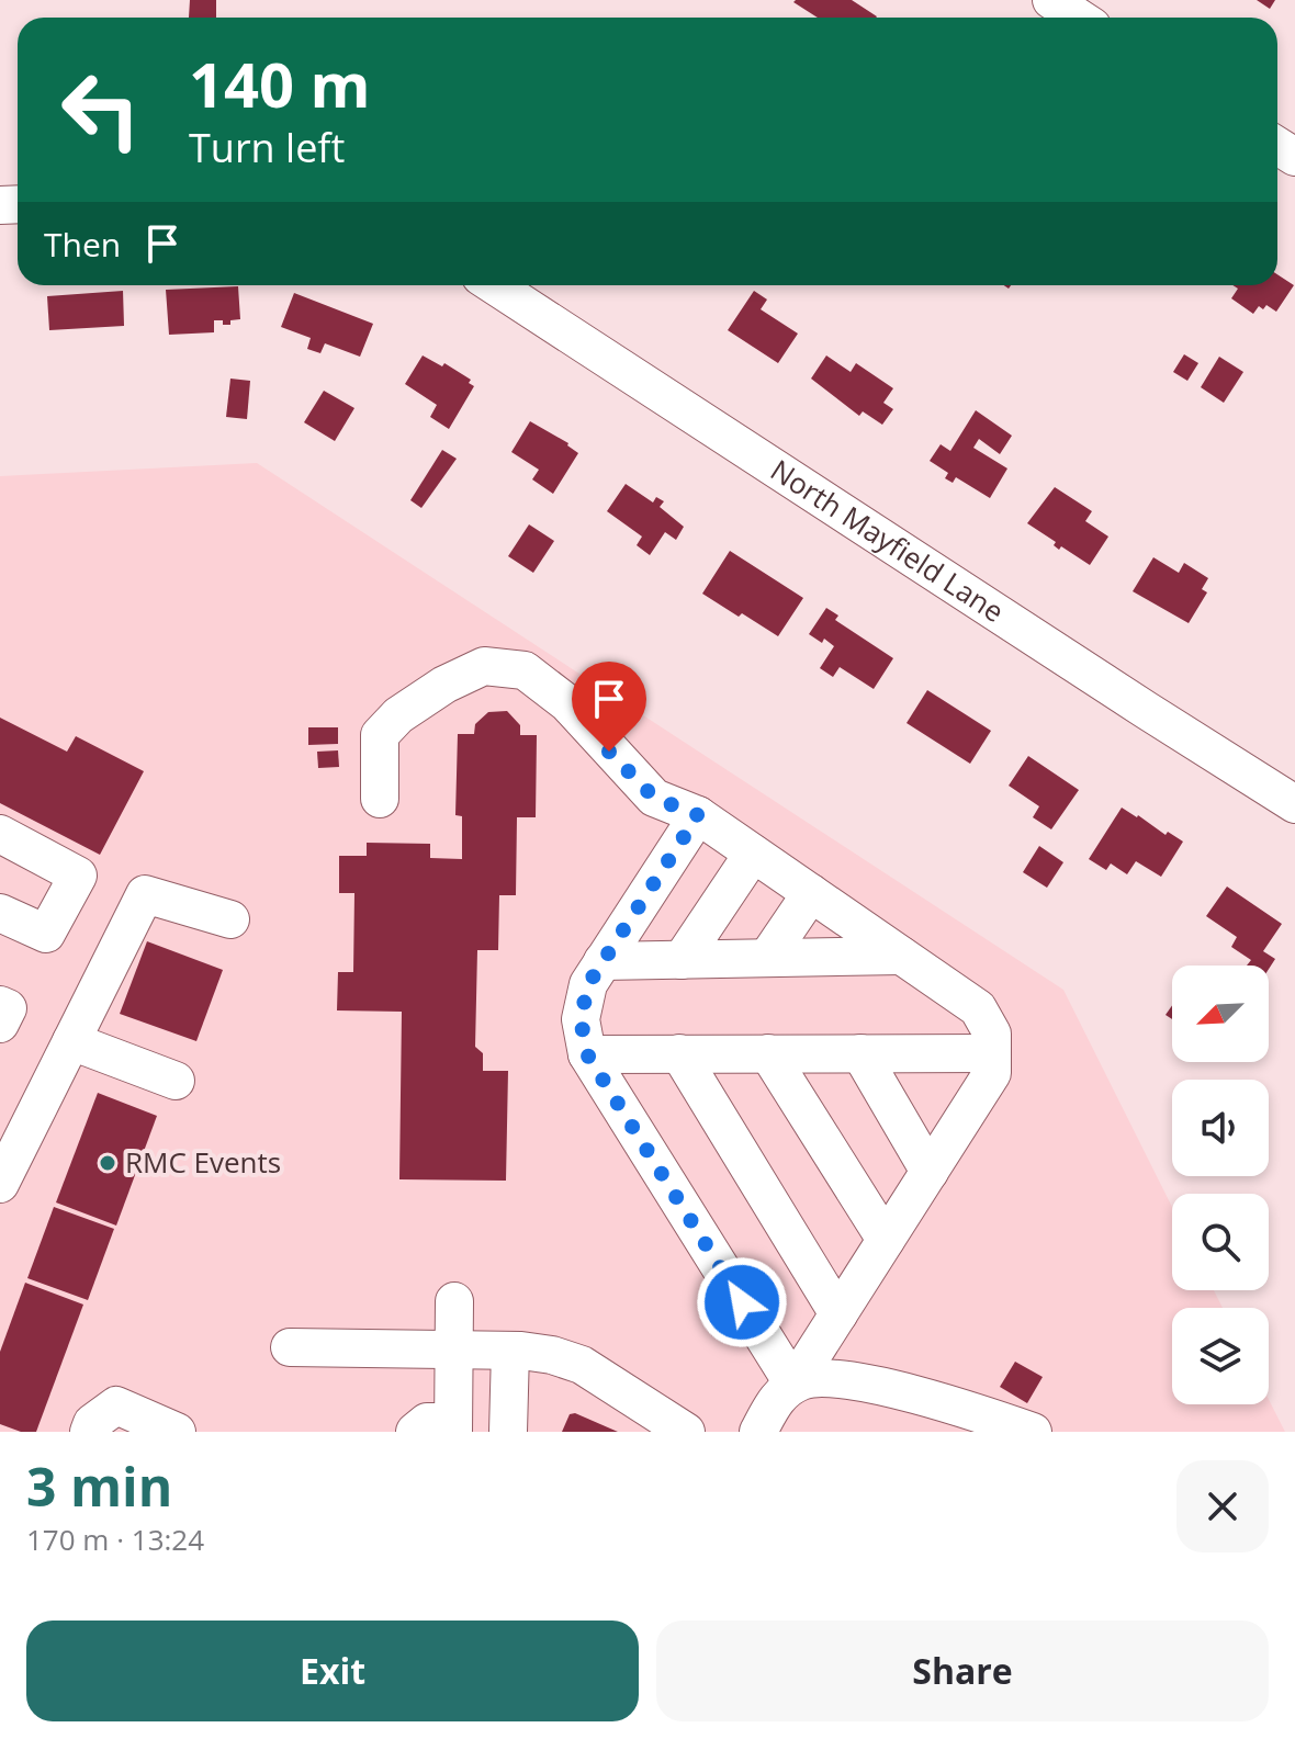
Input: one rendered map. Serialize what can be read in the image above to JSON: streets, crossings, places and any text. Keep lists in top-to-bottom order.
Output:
{
  "streets": {
    "street": ["North Mayfield Lane"]
  },
  "places": ["RMC Events"],
  "north": "bottom left",
  "page": {
    "turn": ["140 m", "Turn left"],
    "then": "Then",
    "heading": ["3 min", "170 m · 13:24"],
    "buttons": ["Exit", "Share"]
  }
}
